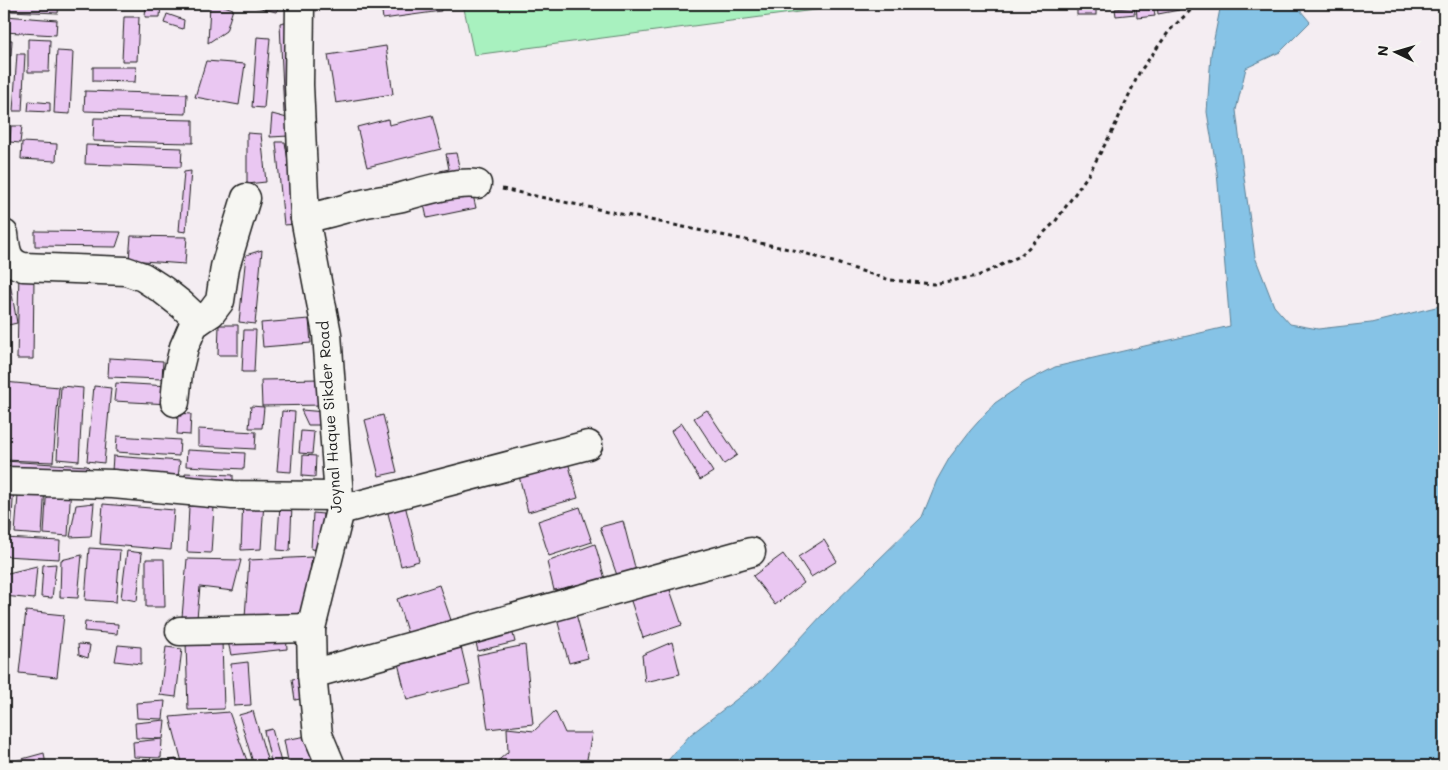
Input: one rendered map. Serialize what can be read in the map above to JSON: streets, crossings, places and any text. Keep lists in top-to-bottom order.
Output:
{
  "streets": {
    "street": ["Joynal Haque Sikder Road"]
  },
  "north": "left"
}
